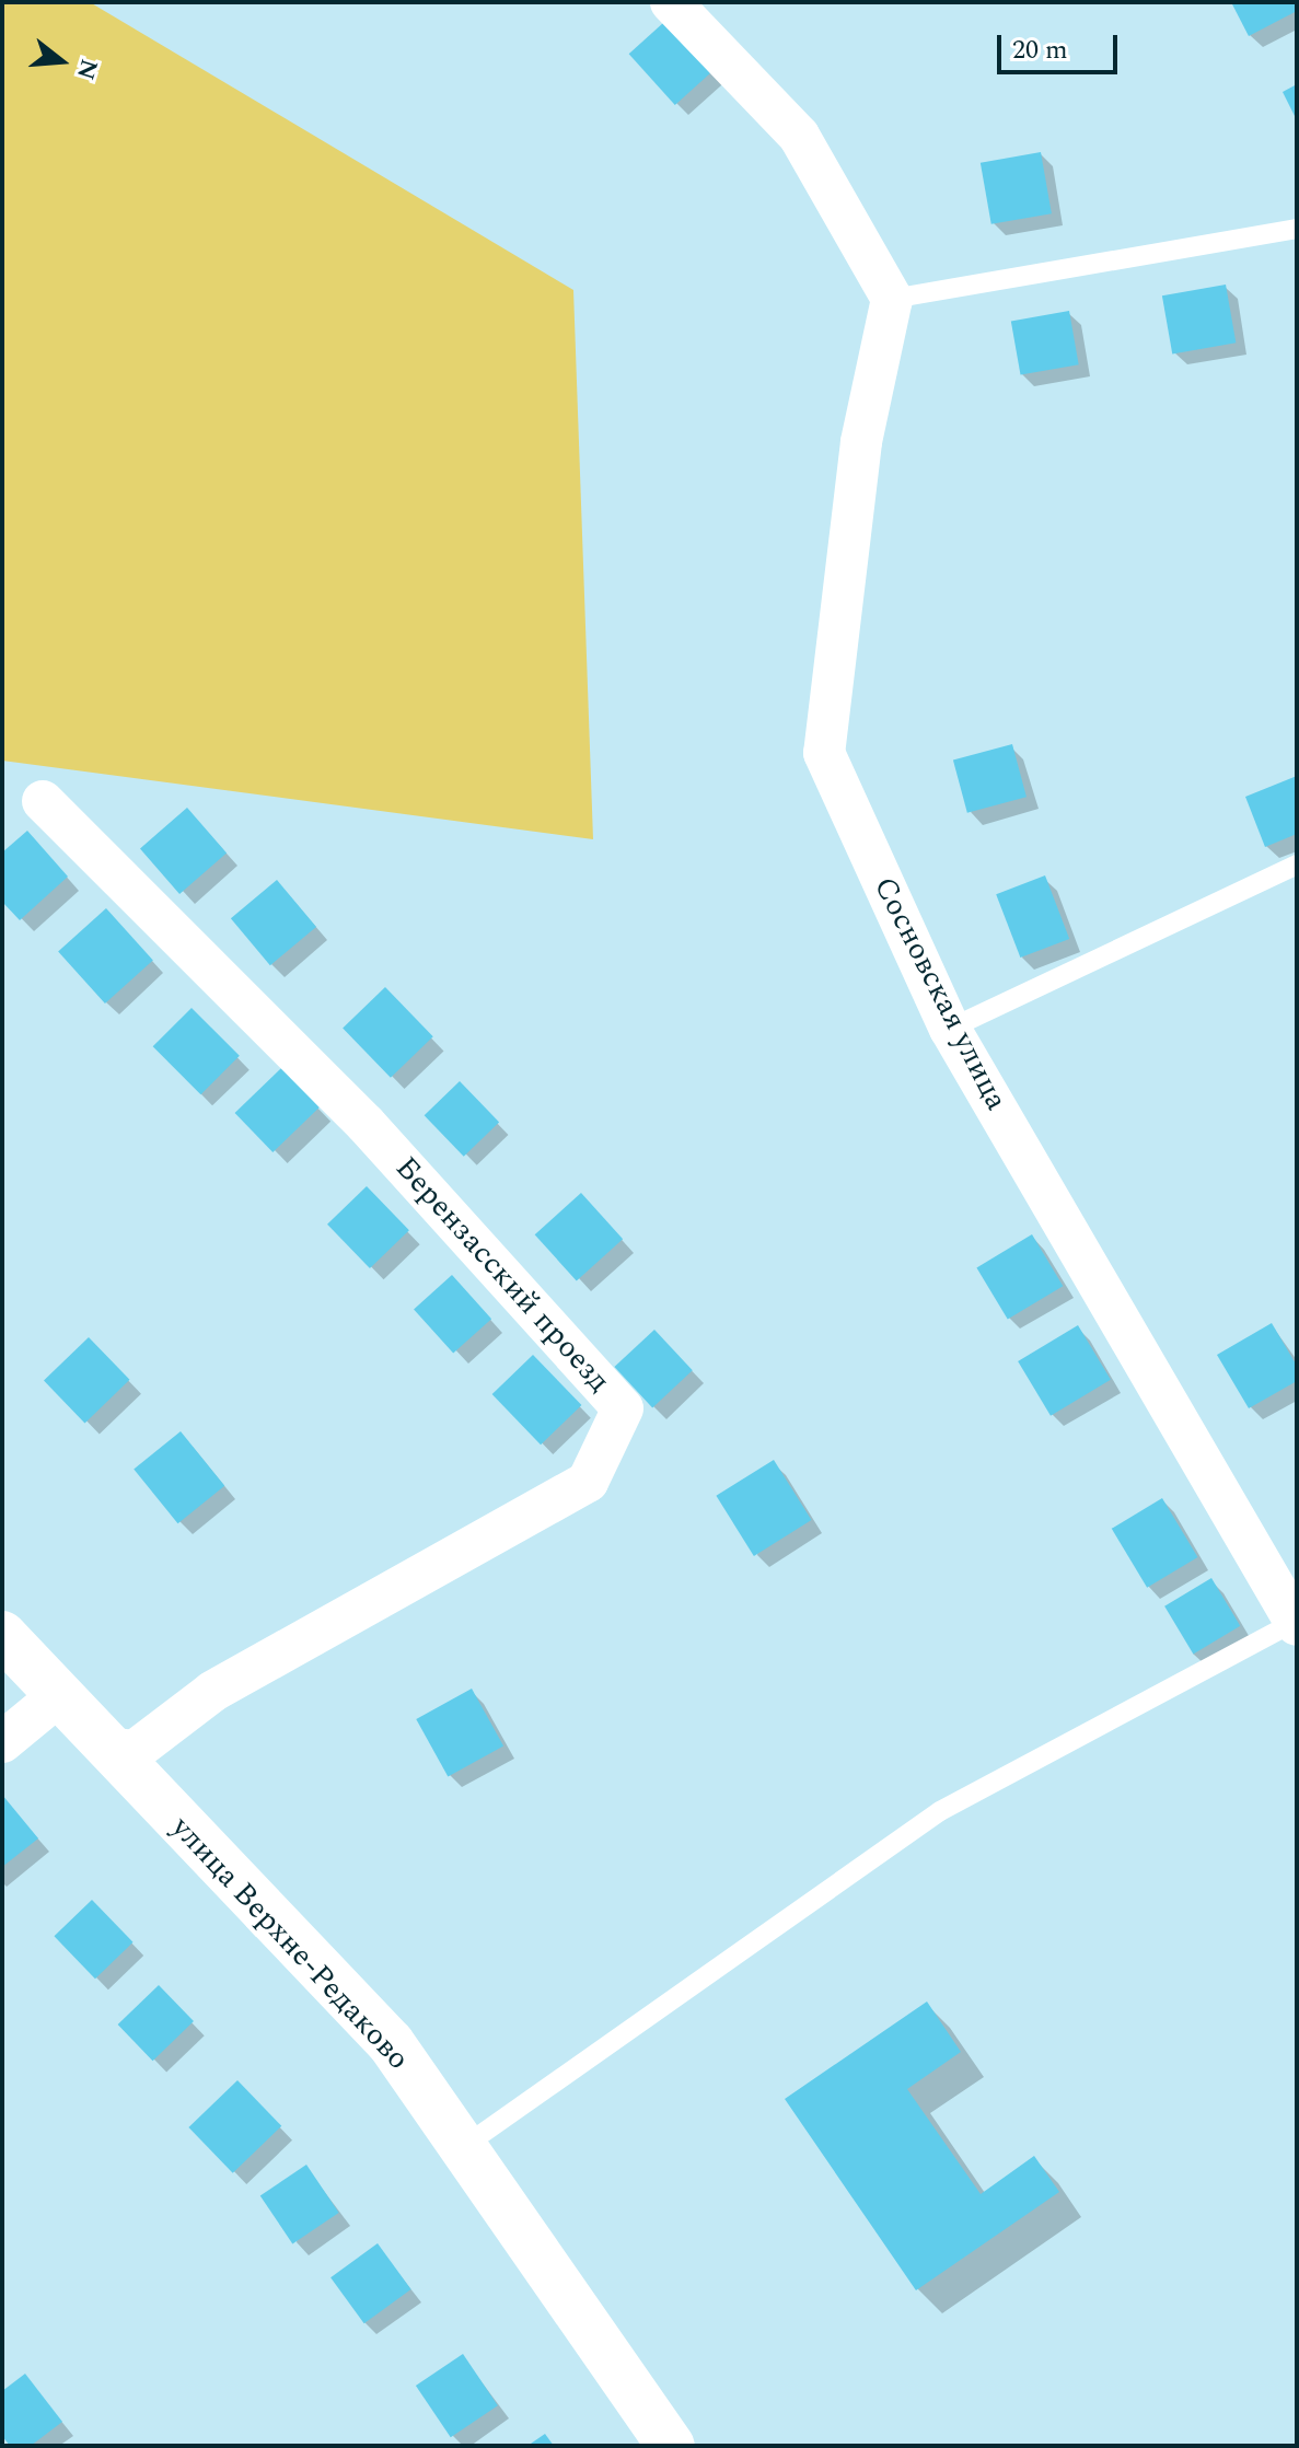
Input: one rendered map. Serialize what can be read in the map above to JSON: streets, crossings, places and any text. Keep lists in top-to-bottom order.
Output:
{
  "streets": {
    "street": ["Сосновская улица", "Берензасский проезд", "улица Верхне-Редаково"]
  },
  "crossings": [
    ["Берензасский проезд", "улица Верхне-Редаково"]
  ],
  "scale_bar": "20 m",
  "north": "right"
}
